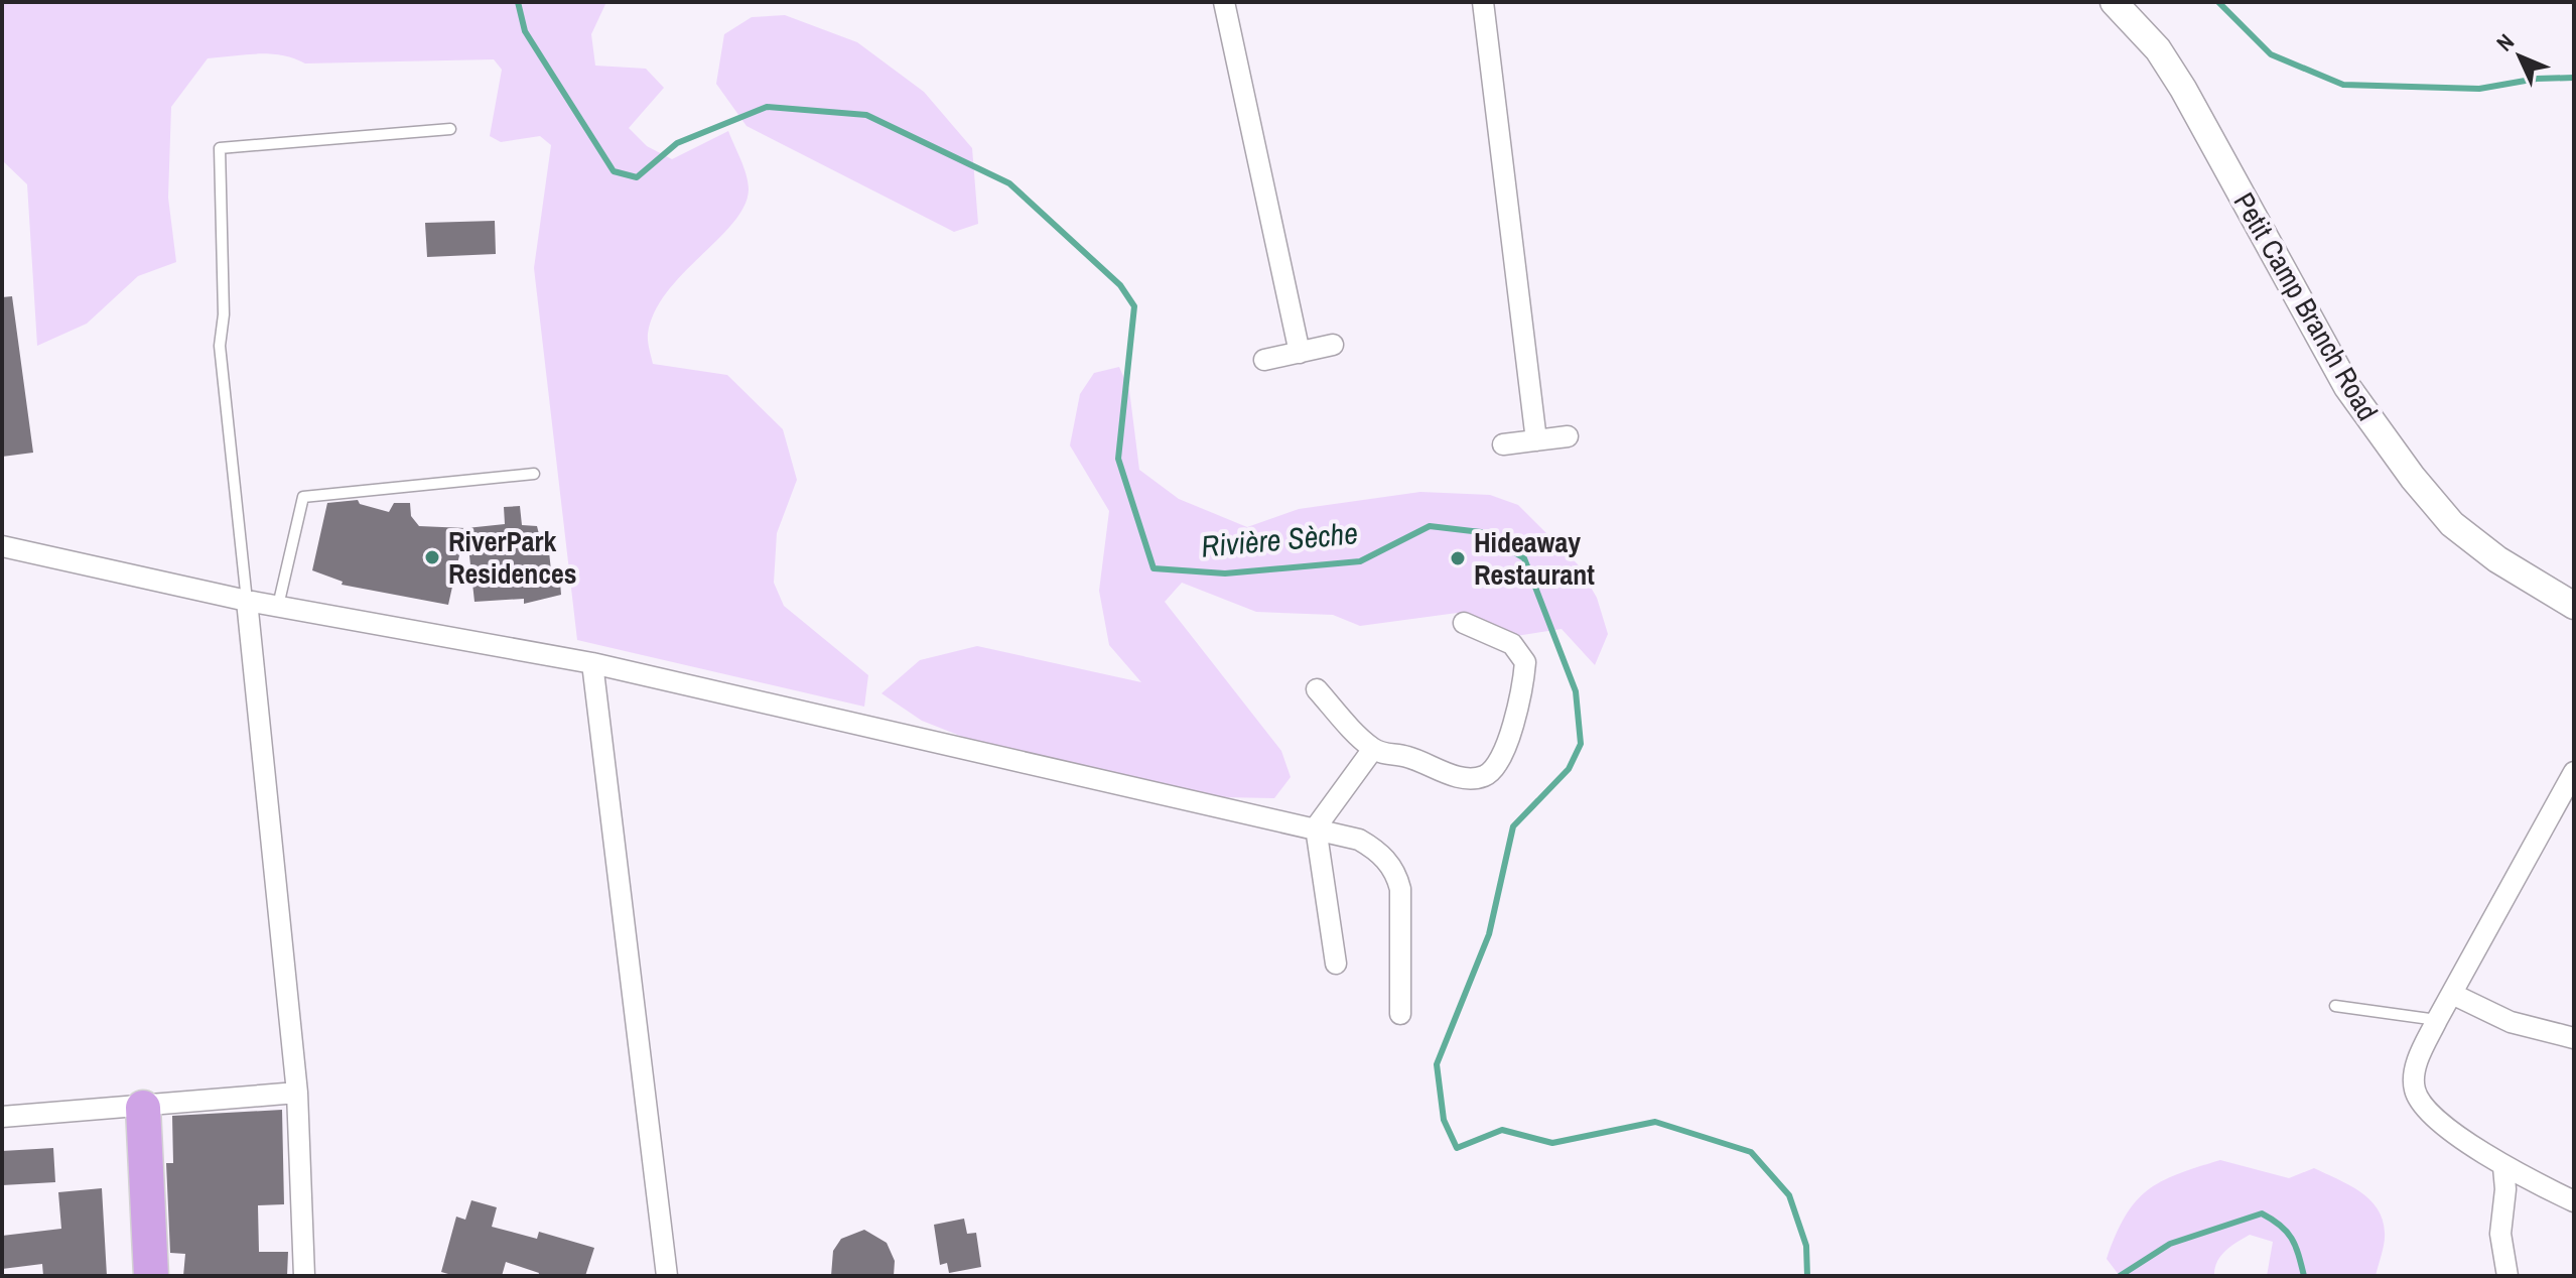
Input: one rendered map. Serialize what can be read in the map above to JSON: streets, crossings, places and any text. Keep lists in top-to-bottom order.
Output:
{
  "streets": {
    "street": ["Petit Camp Branch Road"]
  },
  "water": ["Rivière Sèche"],
  "places": ["RiverPark Residences", "Hideaway Restaurant"],
  "north": "top left"
}
